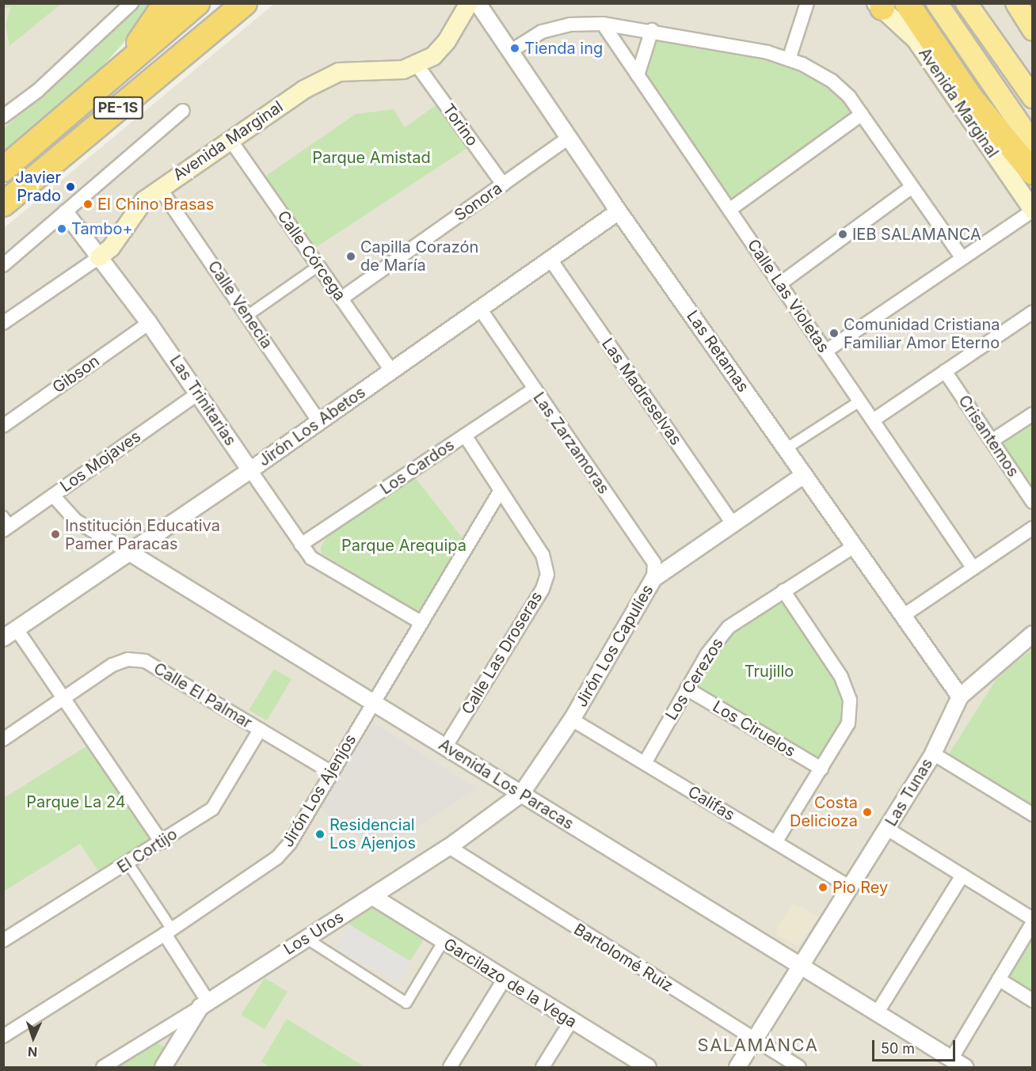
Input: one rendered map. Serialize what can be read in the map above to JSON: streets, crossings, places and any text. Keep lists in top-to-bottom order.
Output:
{
  "streets": {
    "highway": ["PE-1S"],
    "main road": ["Avenida Marginal"],
    "street": [
      "Torino",
      "Sonora",
      "Calle Córcega",
      "Calle Las Violetas",
      "Calle Venecia",
      "Las Retamas",
      "Gibson",
      "Las Madreselvas",
      "Las Trinitarias",
      "Jirón Los Abetos",
      "Crisantemos",
      "Las Zarzamoras",
      "Los Mojaves",
      "Los Cardos",
      "Jirón Los Capulíes",
      "Calle Las Droseras",
      "Los Cerezos",
      "Calle El Palmar",
      "Los Ciruelos",
      "Avenida Los Paracas",
      "Jirón Los Ajenjos",
      "Las Tunas",
      "Califas",
      "El Cortijo",
      "Los Uros",
      "Bartolomé Ruiz",
      "Garcilazo de la Vega"
    ]
  },
  "crossings": [
    ["Avenida Marginal", "Torino"],
    ["Avenida Marginal", "Calle Córcega"],
    ["Avenida Marginal", "Calle Venecia"],
    ["Avenida Marginal", "Las Trinitarias"],
    ["Torino", "Sonora"],
    ["Sonora", "Calle Córcega"],
    ["Sonora", "Las Retamas"],
    ["Calle Córcega", "Jirón Los Abetos"],
    ["Calle Venecia", "Jirón Los Abetos"],
    ["Las Retamas", "Jirón Los Abetos"],
    ["Las Retamas", "Jirón Los Capulíes"],
    ["Las Retamas", "Los Cerezos"],
    ["Las Retamas", "Las Tunas"],
    ["Gibson", "Las Trinitarias"],
    ["Las Madreselvas", "Jirón Los Abetos"],
    ["Las Madreselvas", "Jirón Los Capulíes"],
    ["Las Trinitarias", "Jirón Los Abetos"],
    ["Las Trinitarias", "Los Mojaves"],
    ["Las Trinitarias", "Los Cardos"],
    ["Las Trinitarias", "Jirón Los Ajenjos"],
    ["Jirón Los Abetos", "Las Zarzamoras"],
    ["Jirón Los Abetos", "Avenida Los Paracas"],
    ["Las Zarzamoras", "Los Cardos"],
    ["Las Zarzamoras", "Jirón Los Capulíes"],
    ["Los Mojaves", "Avenida Los Paracas"],
    ["Los Cardos", "Calle Las Droseras"],
    ["Jirón Los Capulíes", "Avenida Los Paracas"],
    ["Jirón Los Capulíes", "Califas"],
    ["Jirón Los Capulíes", "Los Uros"],
    ["Calle Las Droseras", "Avenida Los Paracas"],
    ["Calle Las Droseras", "Jirón Los Ajenjos"],
    ["Los Cerezos", "Los Ciruelos"],
    ["Los Cerezos", "Califas"],
    ["Calle El Palmar", "Jirón Los Ajenjos"],
    ["Calle El Palmar", "El Cortijo"],
    ["Avenida Los Paracas", "Jirón Los Ajenjos"],
    ["Avenida Los Paracas", "Las Tunas"],
    ["Avenida Los Paracas", "Los Uros"],
    ["Las Tunas", "Califas"],
    ["Las Tunas", "Bartolomé Ruiz"],
    ["Los Uros", "Bartolomé Ruiz"],
    ["Los Uros", "Garcilazo de la Vega"]
  ],
  "districts": ["SALAMANCA"],
  "parks": [
    "Parque Amistad",
    "Parque Arequipa",
    "Trujillo",
    "Parque La 24"
  ],
  "places": [
    "Tienda ing",
    "Javier Prado",
    "El Chino Brasas",
    "Tambo+",
    "IEB SALAMANCA",
    "Capilla Corazón de María",
    "Comunidad Cristiana Familiar Amor Eterno",
    "Institución Educativa Pamer Paracas",
    "Costa Delicioza",
    "Residencial Los Ajenjos",
    "Pio Rey"
  ],
  "scale_bar": "50 m",
  "north": "bottom"
}
